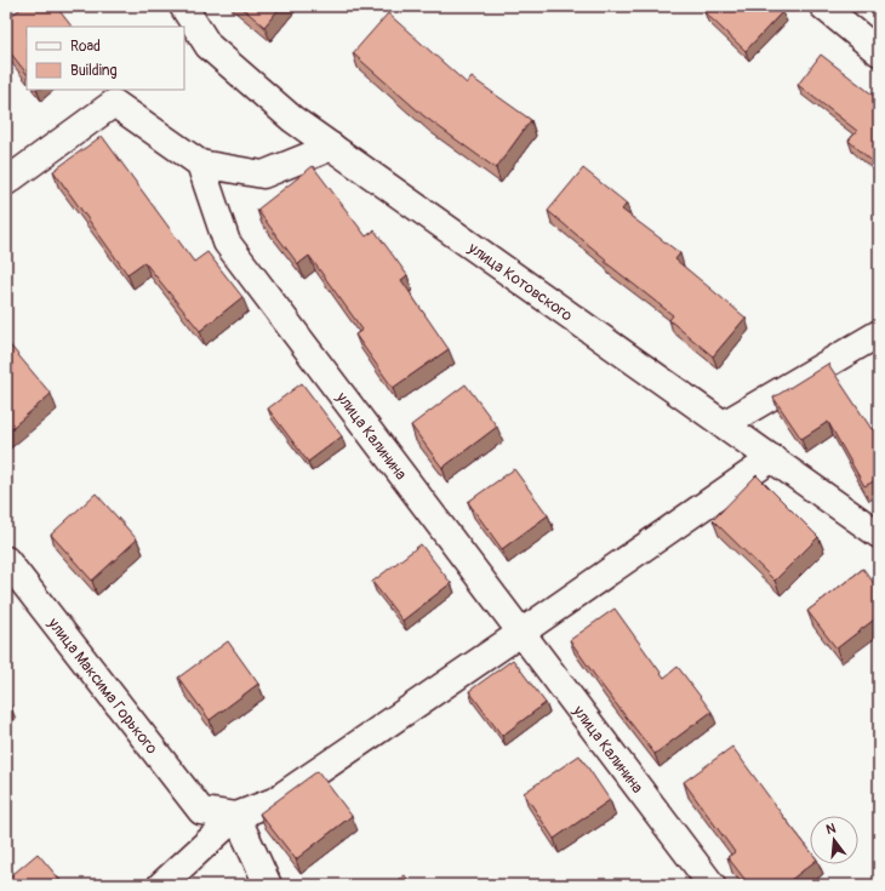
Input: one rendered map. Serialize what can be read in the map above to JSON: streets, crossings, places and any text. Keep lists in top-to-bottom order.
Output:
{
  "streets": {
    "street": ["улица Котовского", "улица Калинина", "улица Максима Горького"]
  },
  "legend": ["Road", "Building"],
  "north": "top"
}
